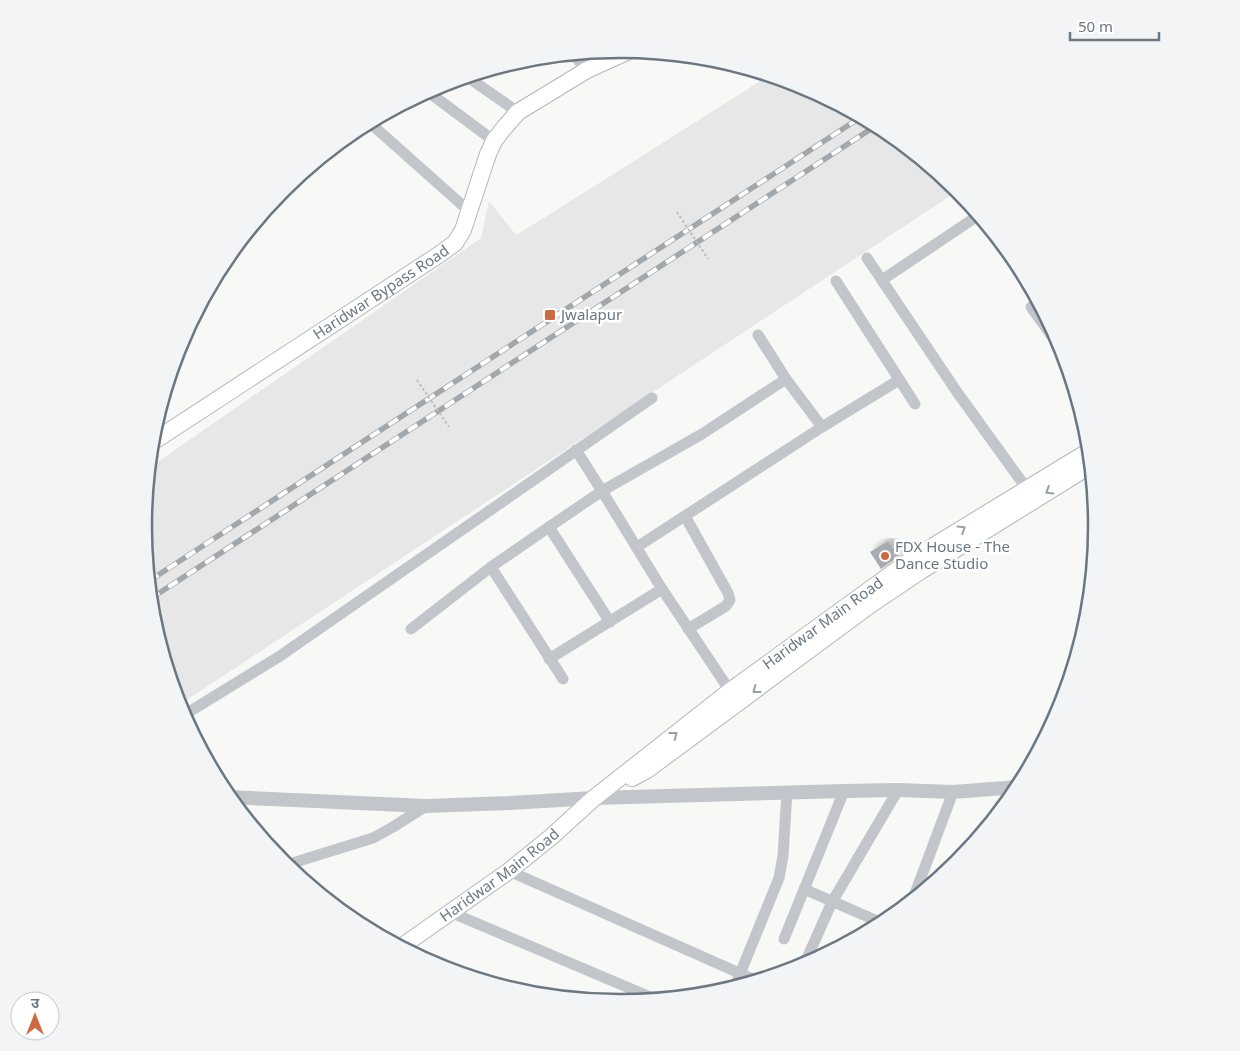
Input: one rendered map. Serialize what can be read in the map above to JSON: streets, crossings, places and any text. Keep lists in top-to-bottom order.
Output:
{
  "streets": {
    "main road": ["Haridwar Bypass Road", "Haridwar Main Road"]
  },
  "places": {
    "transit": ["Jwalapur"],
    "other": ["FDX House - The Dance Studio"]
  },
  "scale_bar": "50 m",
  "north": "top"
}
